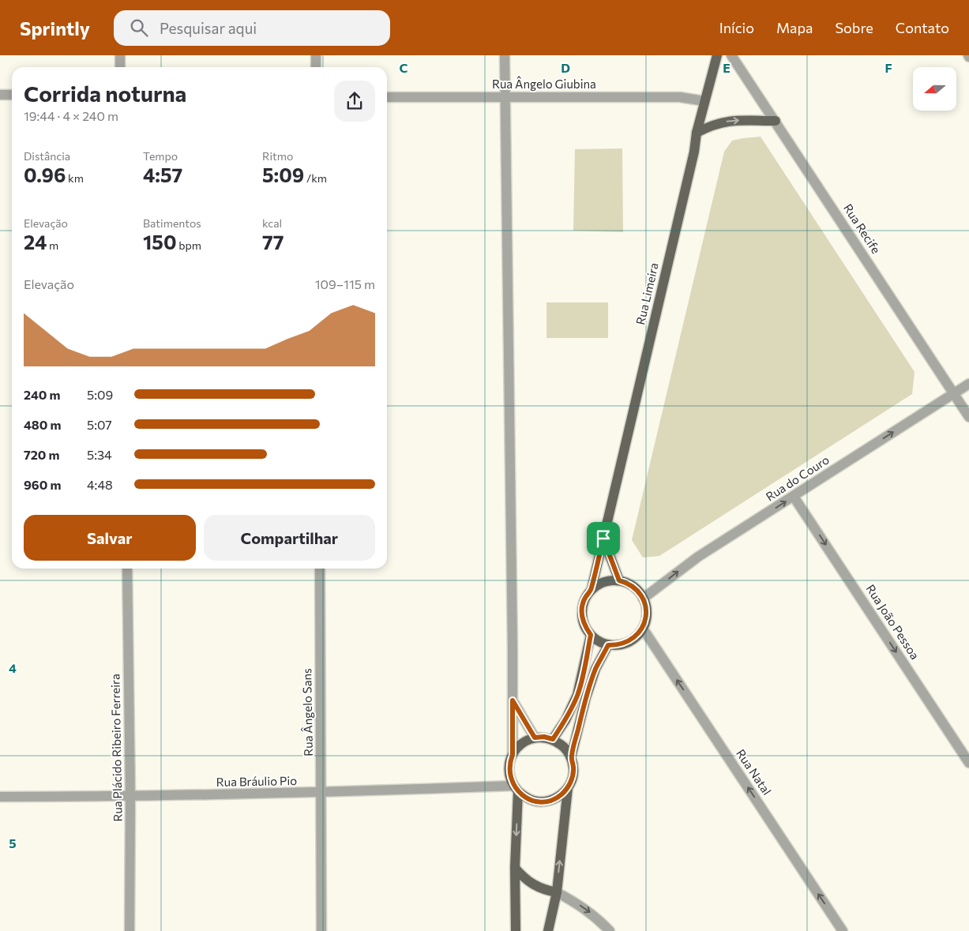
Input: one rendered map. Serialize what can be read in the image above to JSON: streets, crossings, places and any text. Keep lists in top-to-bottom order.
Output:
{
  "streets": {
    "main road": ["Rua Limeira"],
    "street": [
      "Rua Ângelo Giubina",
      "Rua Recife",
      "Rua do Couro",
      "Rua João Pessoa",
      "Rua Ângelo Sans",
      "Rua Plácido Ribeiro Ferreira",
      "Rua Natal",
      "Rua Bráulio Pio"
    ]
  },
  "crossings": [
    ["Rua Ângelo Giubina", "Rua Limeira"],
    ["Rua Recife", "Rua do Couro"],
    ["Rua Limeira", "Rua do Couro"],
    ["Rua Limeira", "Rua Natal"],
    ["Rua do Couro", "Rua João Pessoa"],
    ["Rua do Couro", "Rua Natal"],
    ["Rua Ângelo Sans", "Rua Bráulio Pio"],
    ["Rua Plácido Ribeiro Ferreira", "Rua Bráulio Pio"]
  ],
  "one_way": ["Rua do Couro", "Rua João Pessoa", "Rua Natal"],
  "north": "left",
  "page": {
    "header": "Sprintly",
    "search": "Pesquisar aqui",
    "nav": [
      "Início",
      "Mapa",
      "Sobre",
      "Contato"
    ],
    "heading": ["Corrida noturna", "19:44 · 4 × 240 m"],
    "stats": [
      ["Distância", "0.96 km"],
      ["Tempo", "4:57"],
      ["Ritmo", "5:09 /km"],
      ["Elevação", "24 m"],
      ["Batimentos", "150 bpm"],
      ["kcal", "77"]
    ],
    "chart": ["Elevação", "109–115 m"],
    "list": [
      {
        "name": "240 m",
        "note": "5:09"
      },
      {
        "name": "480 m",
        "note": "5:07"
      },
      {
        "name": "720 m",
        "note": "5:34"
      },
      {
        "name": "960 m",
        "note": "4:48"
      }
    ],
    "buttons": ["Salvar", "Compartilhar"]
  },
  "grid": {
    "columns": [
      "C",
      "D",
      "E",
      "F"
    ],
    "rows": ["4", "5"]
  }
}
